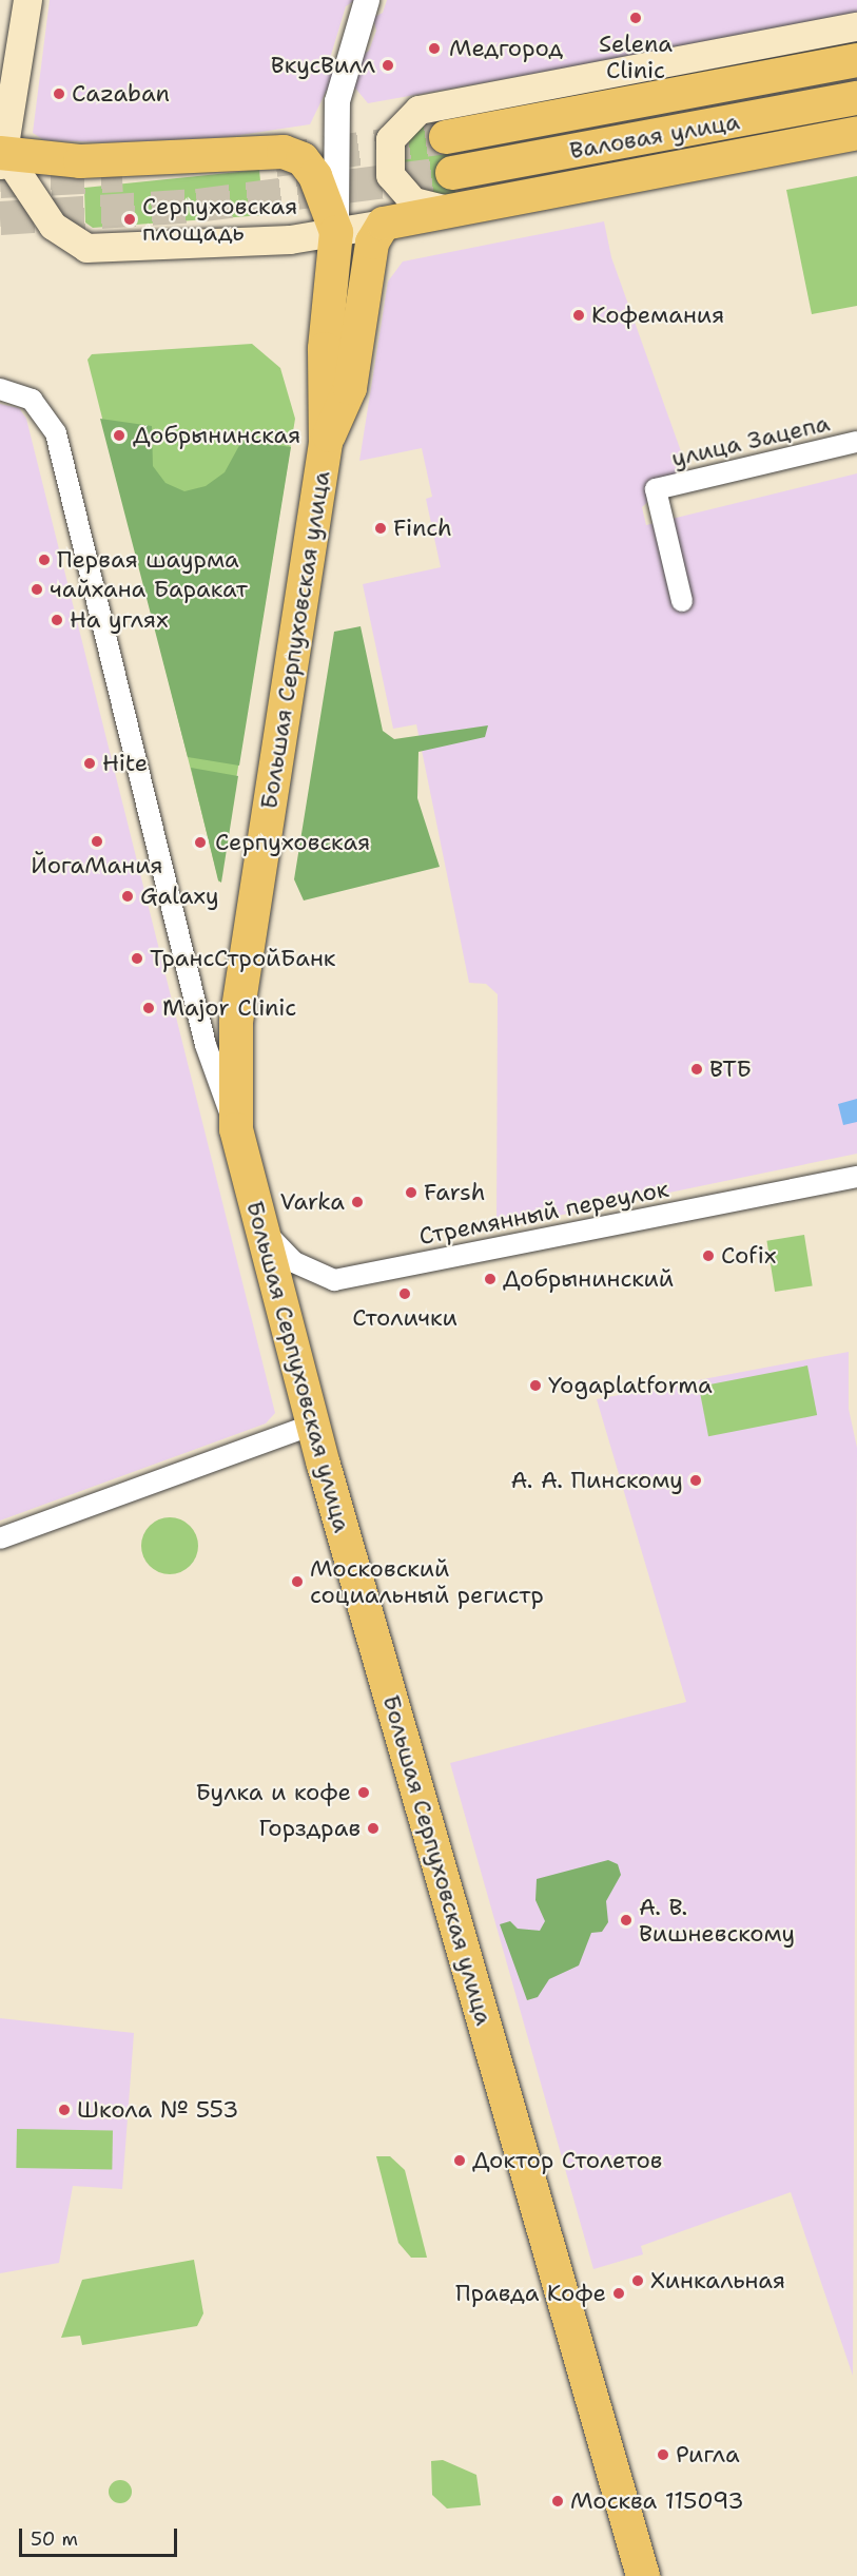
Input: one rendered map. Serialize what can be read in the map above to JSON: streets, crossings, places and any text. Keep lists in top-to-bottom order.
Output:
{
  "streets": {
    "main road": ["Валовая улица", "Большая Серпуховская улица"],
    "street": ["улица Зацепа", "Стремянный переулок"]
  },
  "crossings": [
    ["Большая Серпуховская улица", "Стремянный переулок"]
  ],
  "places": [
    "Selena Clinic",
    "Медгород",
    "ВкусВилл",
    "Cazaban",
    "Серпуховская площадь",
    "Кофемания",
    "Добрынинская",
    "Finch",
    "Первая шаурма",
    "чайхана Баракат",
    "На углях",
    "Hite",
    "ЙогаМания",
    "Серпуховская",
    "Galaxy",
    "ТрансСтройБанк",
    "Major Clinic",
    "ВТБ",
    "Farsh",
    "Varka",
    "Cofix",
    "Добрынинский",
    "Столички",
    "Yogaplatforma",
    "А. А. Пинскому",
    "Московский социальный регистр",
    "Булка и кофе",
    "Горздрав",
    "А. В. Вишневскому",
    "Школа № 553",
    "Доктор Столетов",
    "Хинкальная",
    "Правда Кофе",
    "Ригла",
    "Москва 115093"
  ],
  "scale_bar": "50 m"
}
